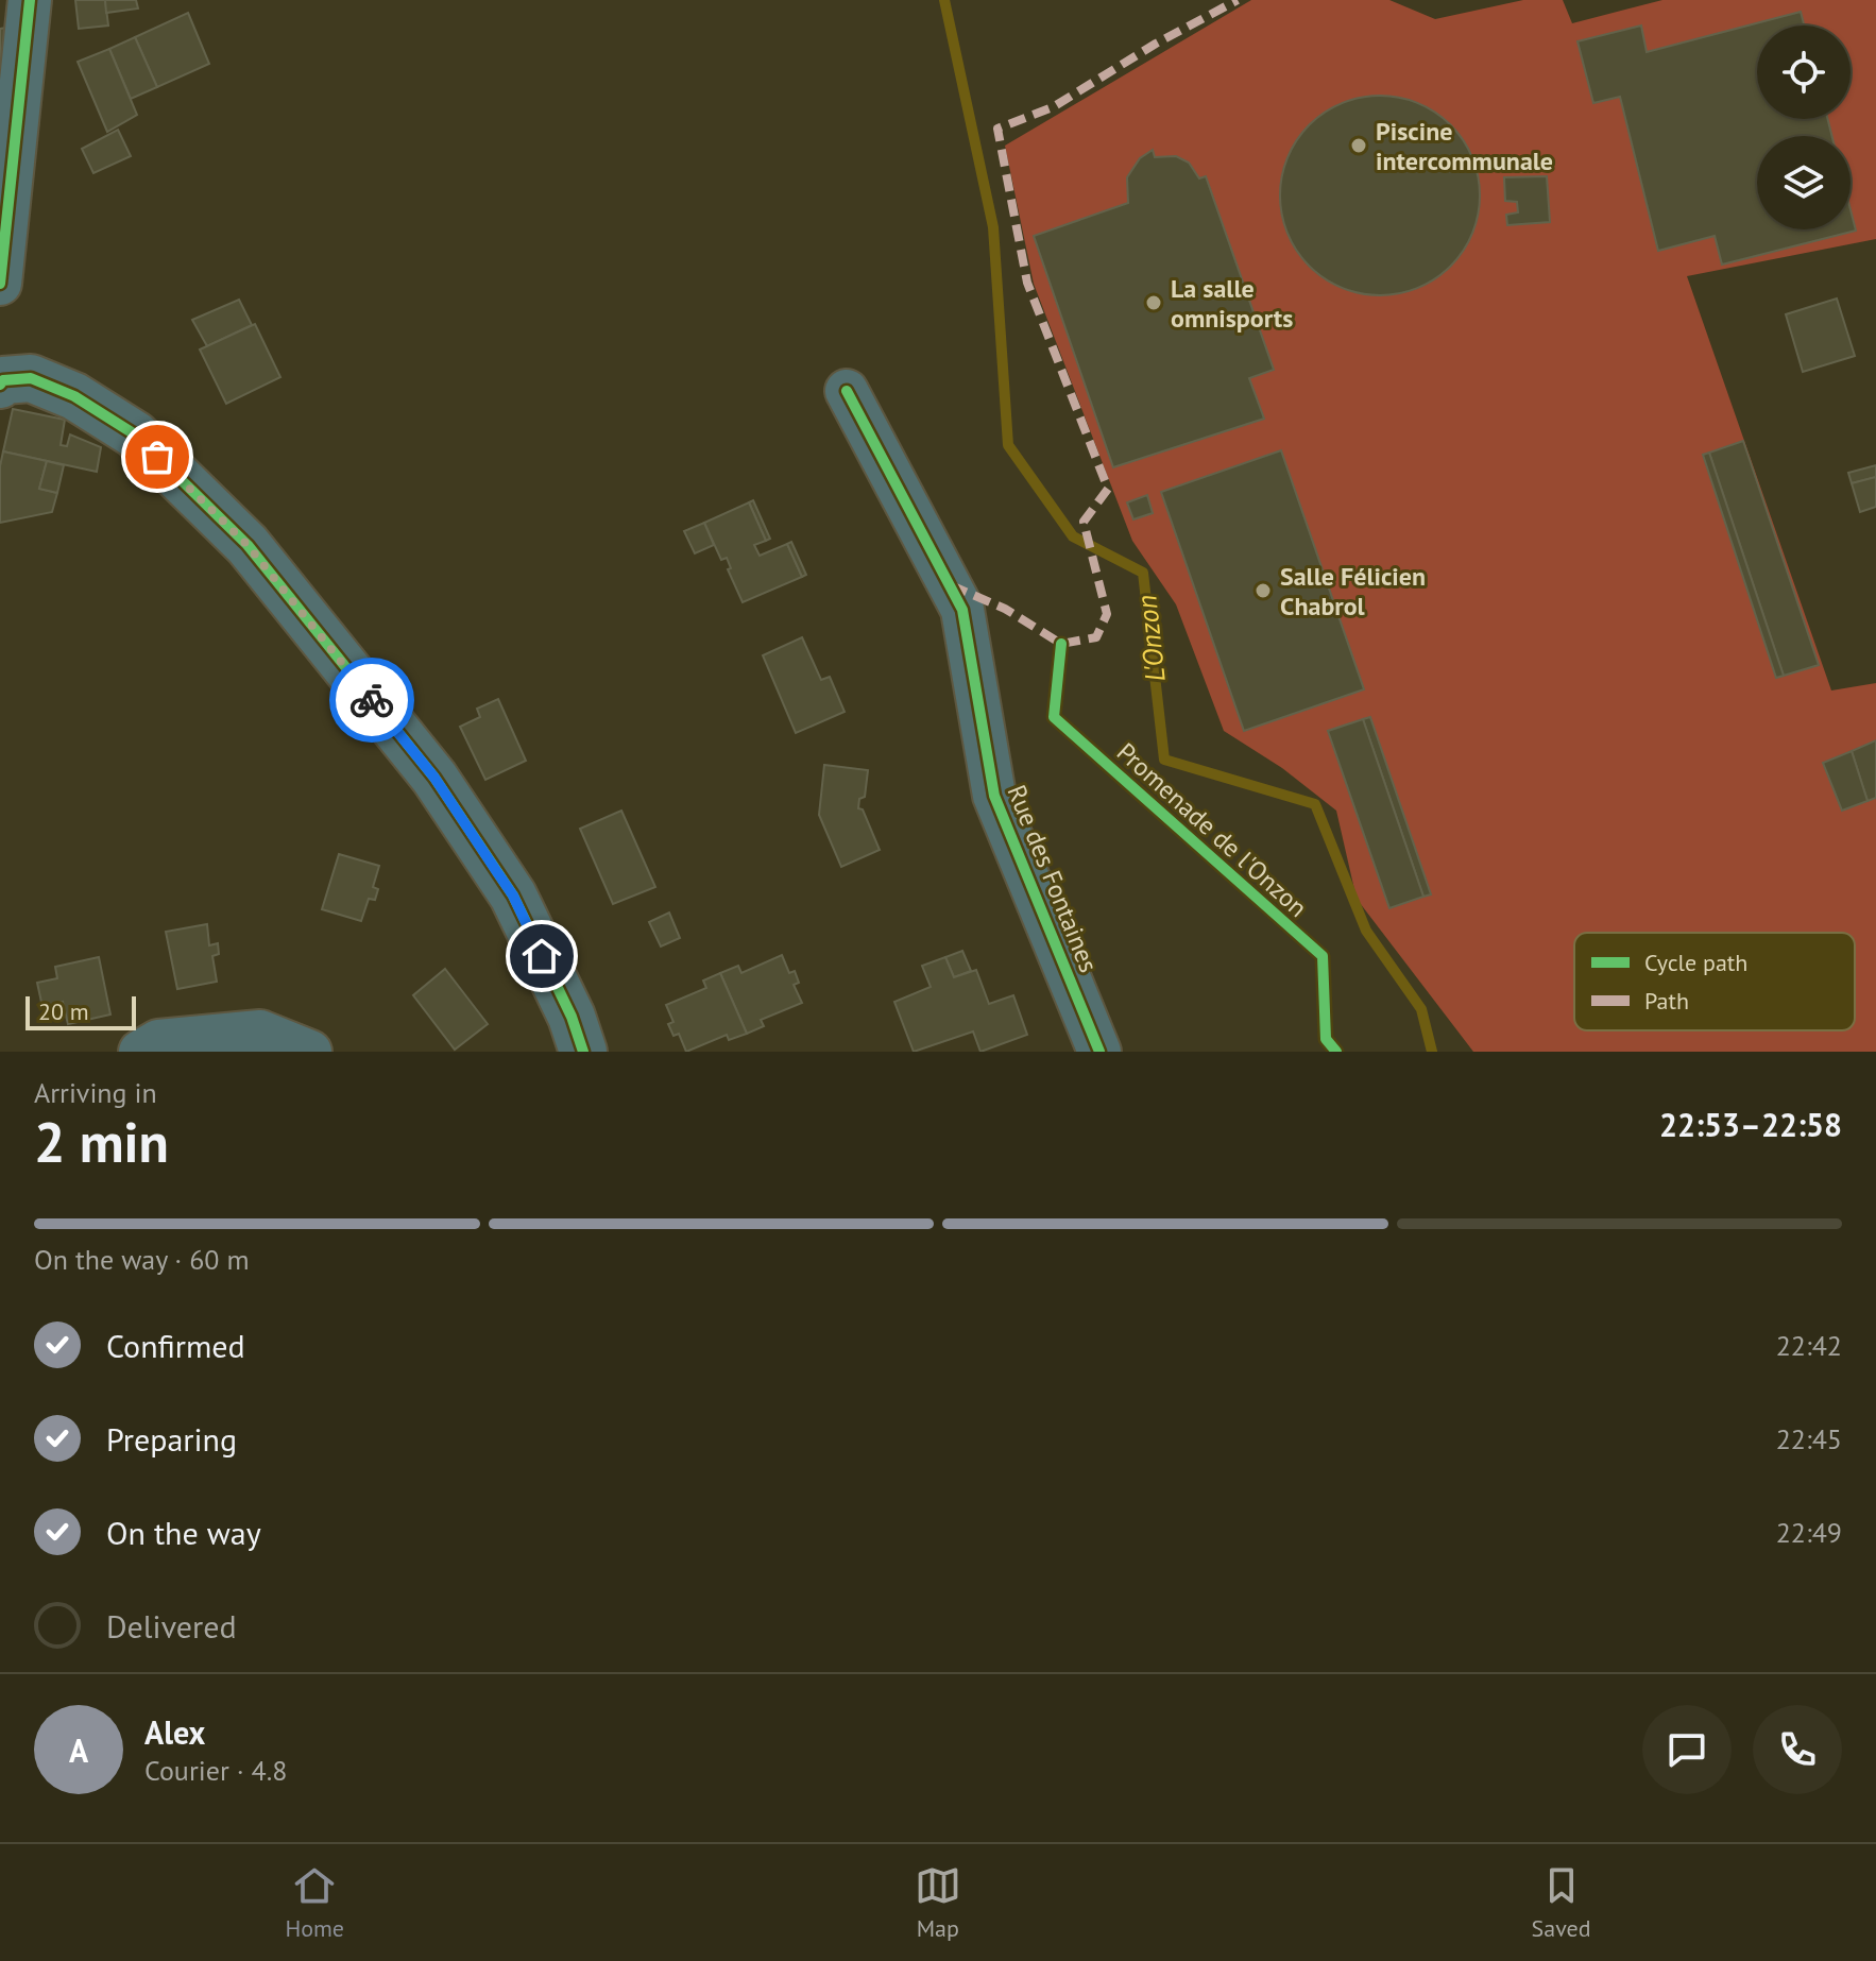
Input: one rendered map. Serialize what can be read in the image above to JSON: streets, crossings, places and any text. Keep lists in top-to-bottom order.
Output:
{
  "streets": {
    "street": ["Rue des Fontaines"],
    "cycle path": ["Promenade de l'Onzon"]
  },
  "water": ["L'Onzon"],
  "places": ["Piscine intercommunale", "La salle omnisports", "Salle Félicien Chabrol"],
  "legend": ["Cycle path", "Path"],
  "scale_bar": "20 m",
  "page": {
    "scale": "20 m",
    "heading": ["2 min", "Arriving in", "22:53–22:58"],
    "panel": ["Alex", "Courier · 4.8"],
    "bar": "On the way · 60 m",
    "list": [
      ["Confirmed", "22:42"],
      ["Preparing", "22:45"],
      ["On the way", "22:49"],
      "Delivered"
    ],
    "round": "A",
    "tabs": ["Home", "Map", "Saved"]
  }
}
